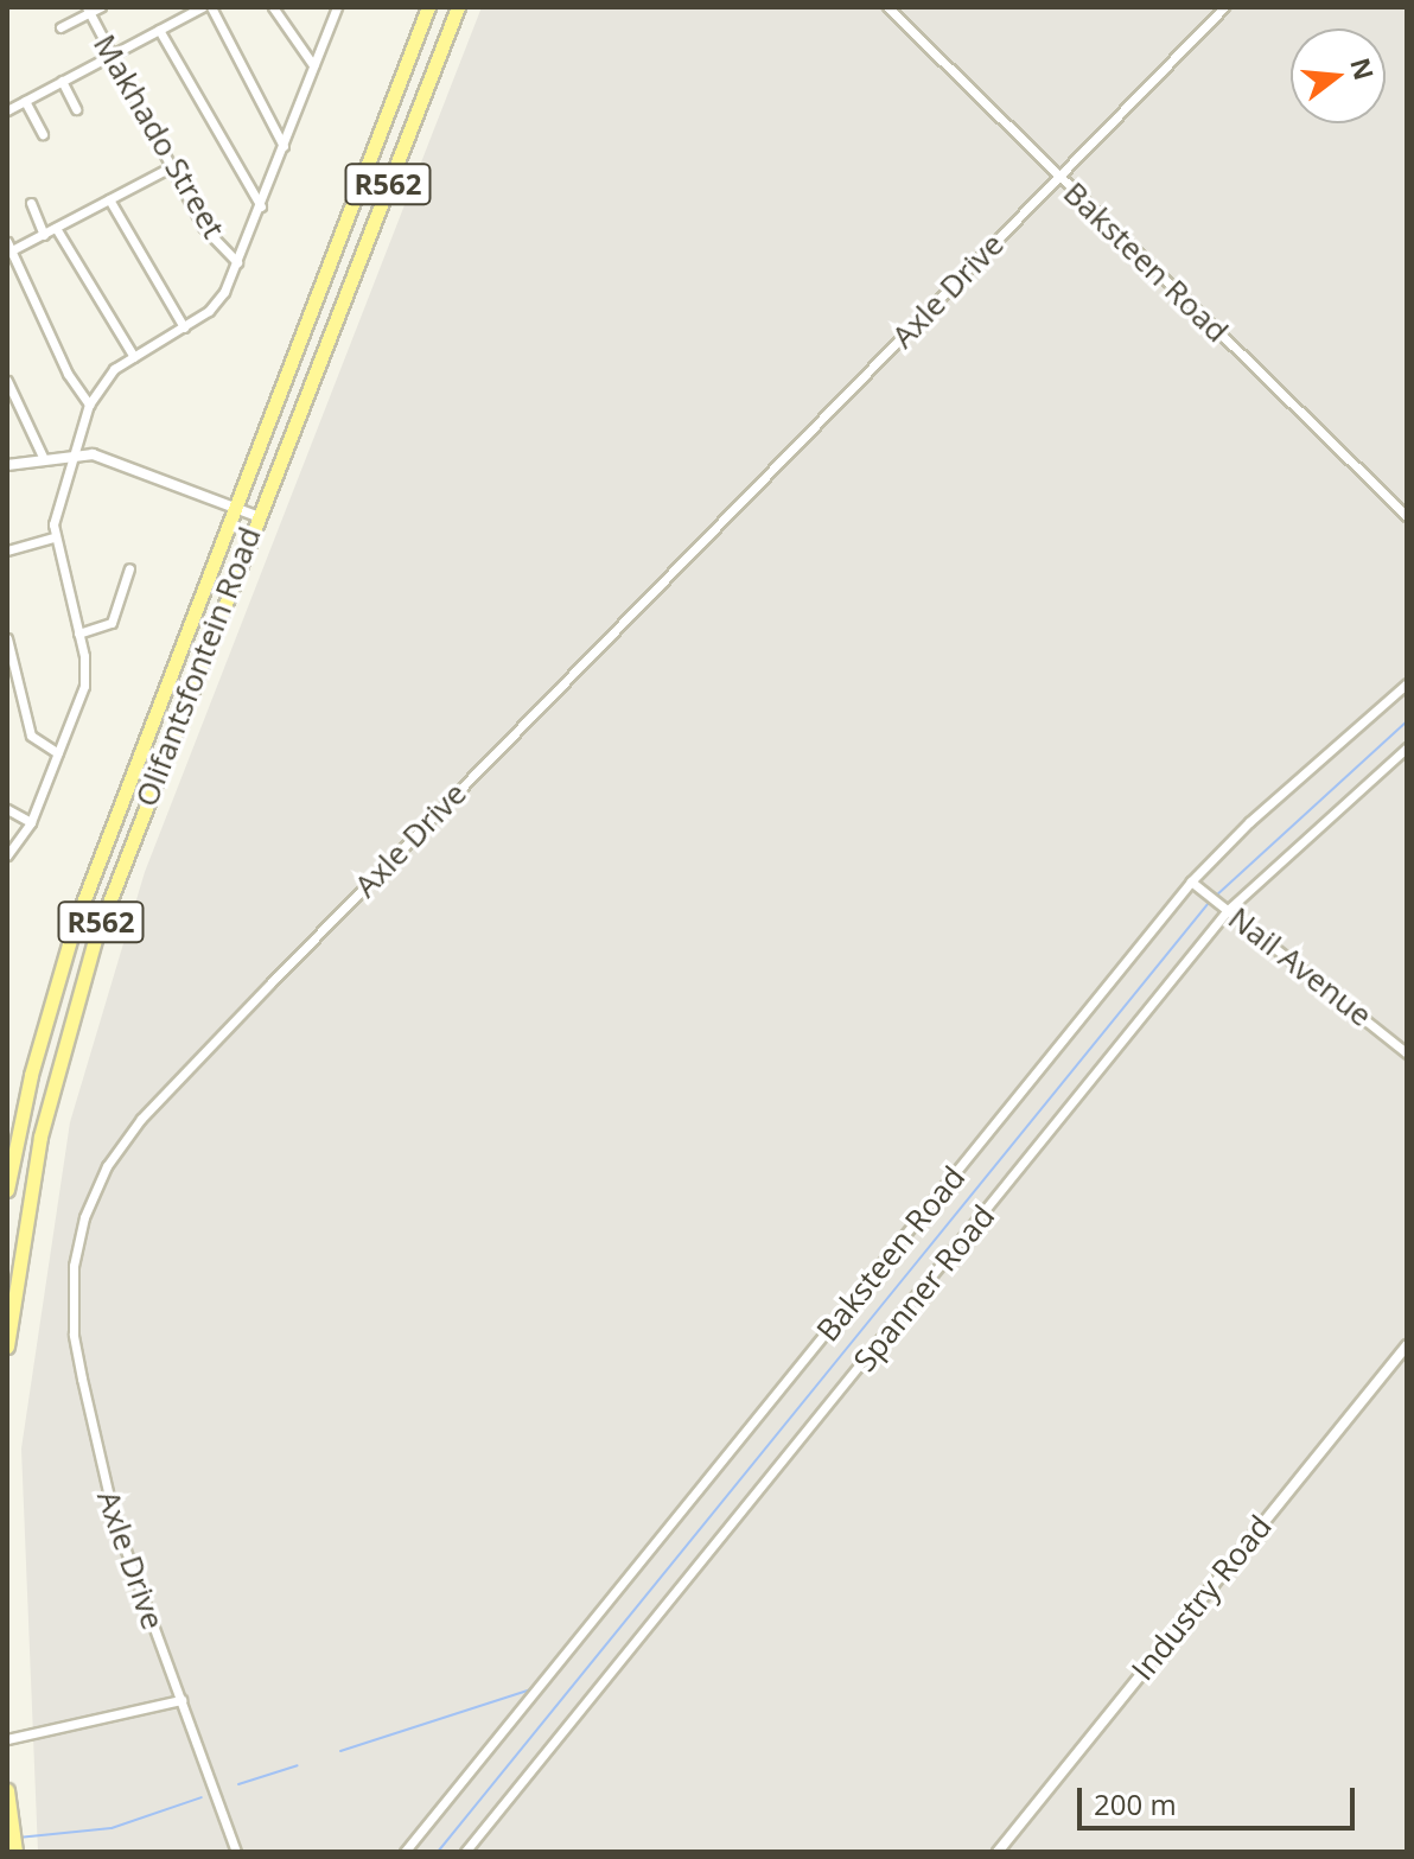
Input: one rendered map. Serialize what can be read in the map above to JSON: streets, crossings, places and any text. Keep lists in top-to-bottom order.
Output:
{
  "streets": {
    "main road": ["R562", "Olifantsfontein Road"],
    "street": [
      "Makhado Street",
      "Baksteen Road",
      "Axle Drive",
      "Nail Avenue",
      "Spanner Road",
      "Industry Road"
    ]
  },
  "crossings": [
    ["Baksteen Road", "Axle Drive"],
    ["Baksteen Road", "Nail Avenue"],
    ["Nail Avenue", "Spanner Road"]
  ],
  "scale_bar": "200 m",
  "north": "right"
}
